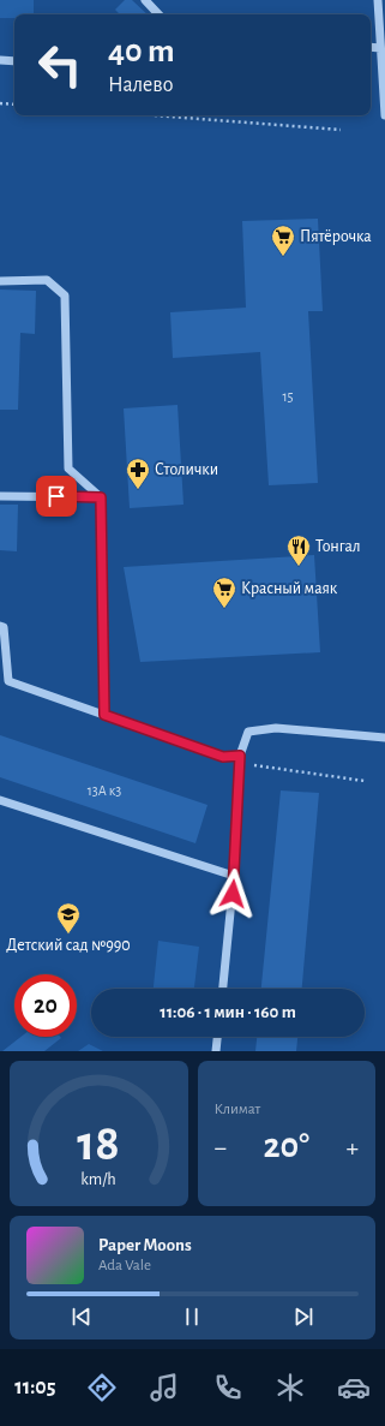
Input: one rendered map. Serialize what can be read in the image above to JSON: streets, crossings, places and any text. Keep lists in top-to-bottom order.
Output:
{
  "places": {
    "supermarket": ["Пятёрочка", "Красный маяк"],
    "pharmacy": ["Столички"],
    "restaurant": ["Тонгал"],
    "school or university": ["Детский сад №990"]
  },
  "house_numbers": ["15", "13А к3"],
  "page": {
    "turn": ["40 m", "Налево"],
    "limit": "20",
    "trip": "11:06 · 1 мин · 160 m",
    "tile": "Климат",
    "heat": ["−", "20°", "+"],
    "song": ["Paper Moons", "Ada Vale"],
    "tabs": "11:05",
    "gauge": ["18", "km/h"]
  }
}
